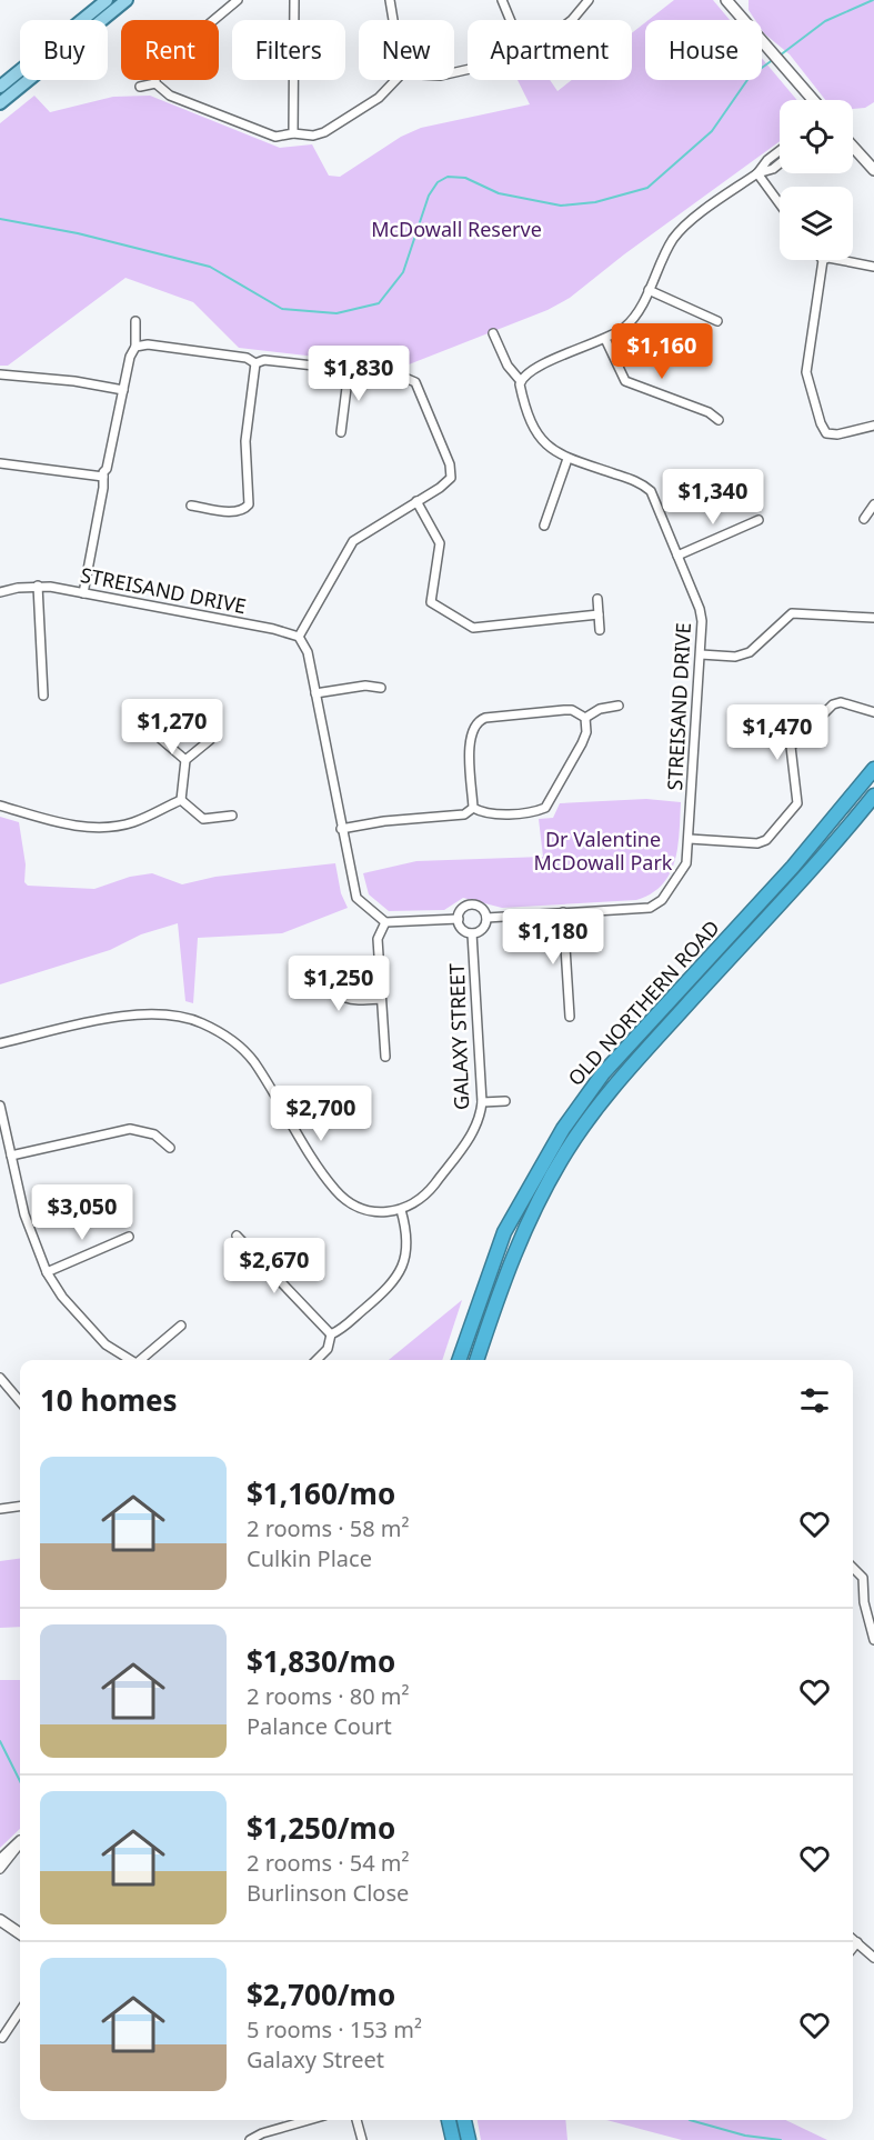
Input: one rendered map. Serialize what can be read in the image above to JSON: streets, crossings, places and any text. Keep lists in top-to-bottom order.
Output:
{
  "streets": {
    "highway": ["OLD NORTHERN ROAD"],
    "street": ["STREISAND DRIVE", "GALAXY STREET"]
  },
  "crossings": [
    ["STREISAND DRIVE", "GALAXY STREET"]
  ],
  "parks": ["McDowall Reserve", "Dr Valentine McDowall Park"],
  "page": {
    "chip": [
      "Buy",
      "Rent",
      "Filters",
      "New",
      "Apartment",
      "House"
    ],
    "price": [
      "$1,160",
      "$1,830",
      "$1,340",
      "$1,270",
      "$1,470",
      "$1,180",
      "$1,250",
      "$2,700",
      "$3,050",
      "$2,670"
    ],
    "heading": "10 homes",
    "list": [
      {
        "name": "$1,160/mo",
        "note": "2 rooms · 58 m² · Culkin Place"
      },
      {
        "name": "$1,830/mo",
        "note": "2 rooms · 80 m² · Palance Court"
      },
      {
        "name": "$1,250/mo",
        "note": "2 rooms · 54 m² · Burlinson Close"
      },
      {
        "name": "$2,700/mo",
        "note": "5 rooms · 153 m² · Galaxy Street"
      }
    ]
  }
}
